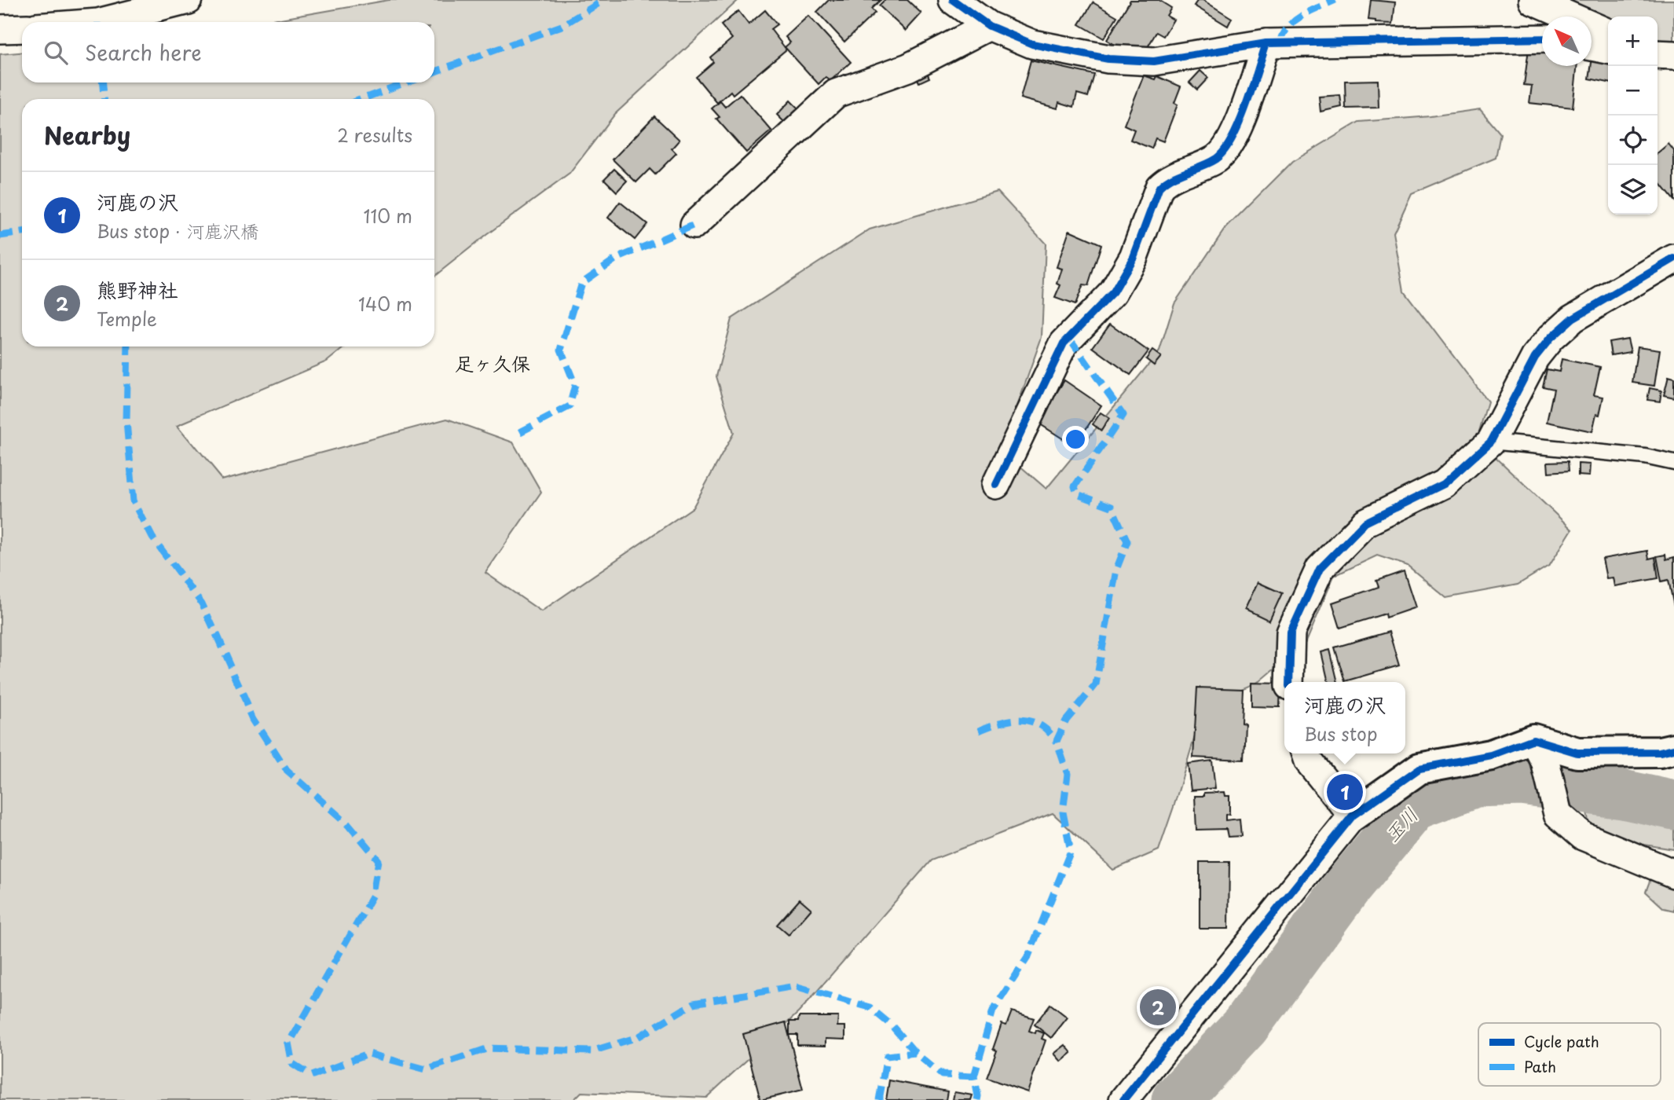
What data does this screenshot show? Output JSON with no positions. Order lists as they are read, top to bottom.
{
  "districts": ["足ヶ久保"],
  "water": ["玉川"],
  "legend": ["Cycle path", "Path"],
  "north": "top left",
  "page": {
    "map_buttons": ["+", "−"],
    "search": "Search here",
    "heading": ["Nearby", "2 results"],
    "list": [
      {
        "mark": "1",
        "name": "河鹿の沢",
        "note": "Bus stop · 河鹿沢橋",
        "value": "110 m"
      },
      {
        "mark": "2",
        "name": "熊野神社",
        "note": "Temple",
        "value": "140 m"
      }
    ],
    "popup": ["河鹿の沢", "Bus stop"],
    "pins": ["1", "2"]
  }
}
